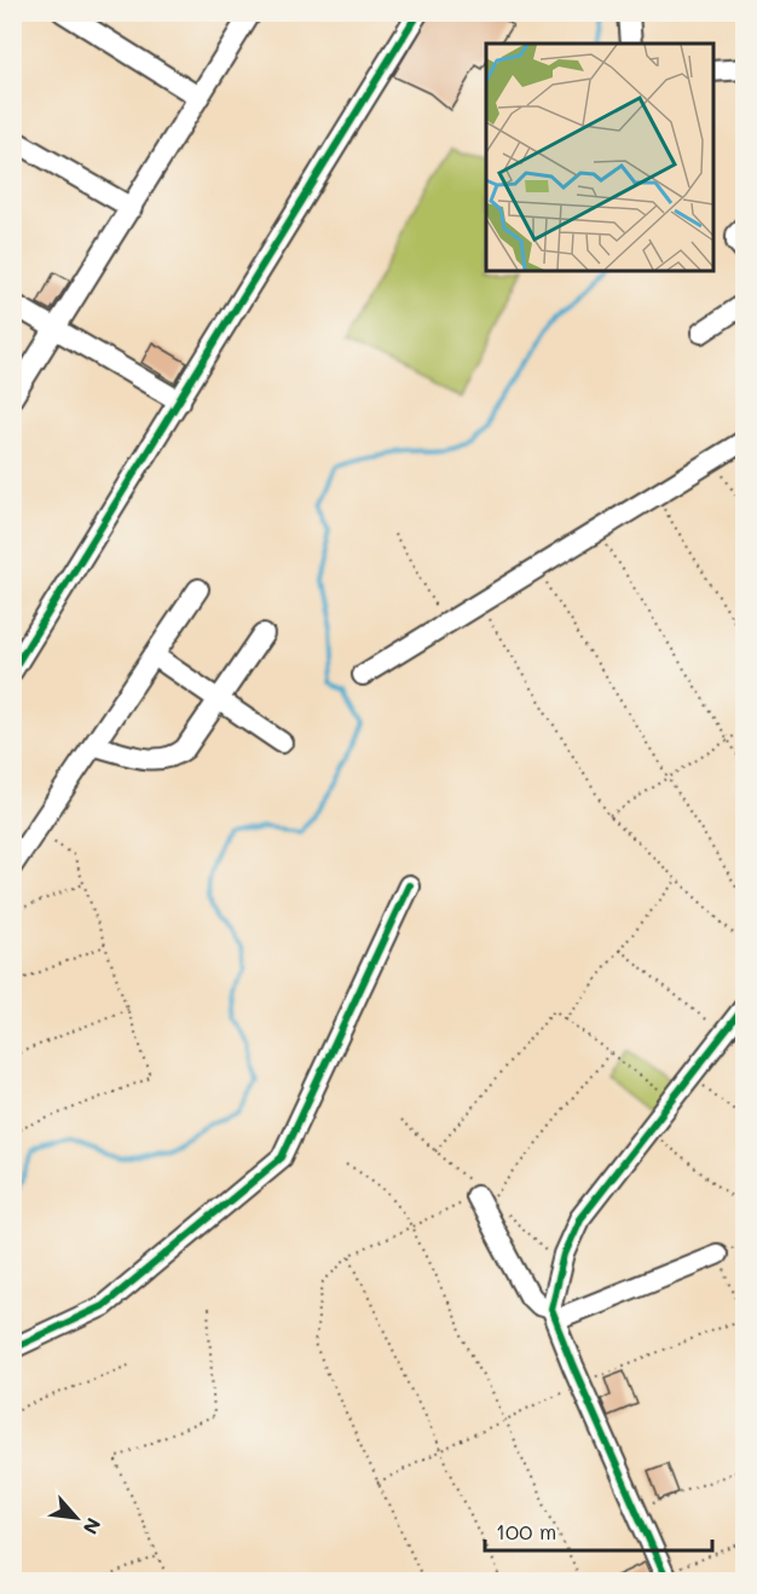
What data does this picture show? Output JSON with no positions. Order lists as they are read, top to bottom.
{
  "scale_bar": "100 m",
  "north": "bottom right"
}
